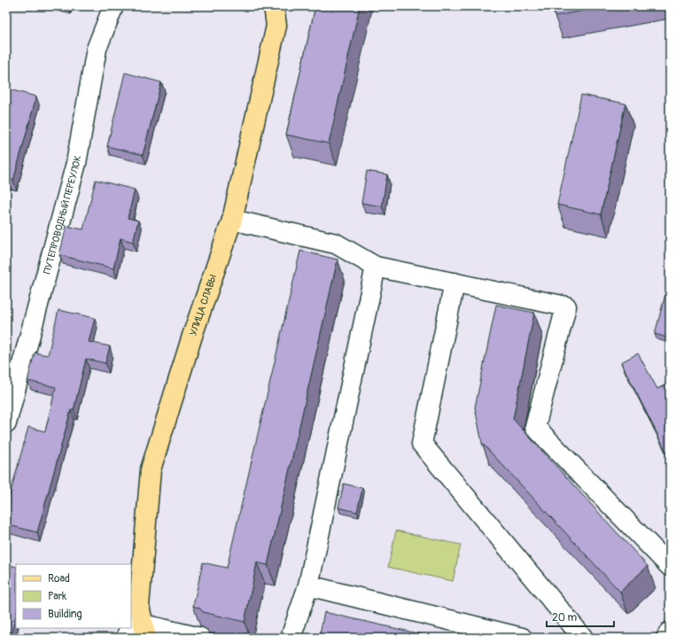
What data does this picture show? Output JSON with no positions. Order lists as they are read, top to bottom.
{
  "streets": {
    "main road": ["УЛИЦА СЛАВЫ"],
    "street": ["ПУТЕПРОВОДНЫЙ ПЕРЕУЛОК"]
  },
  "legend": ["Road", "Park", "Building"],
  "scale_bar": "20 m"
}
